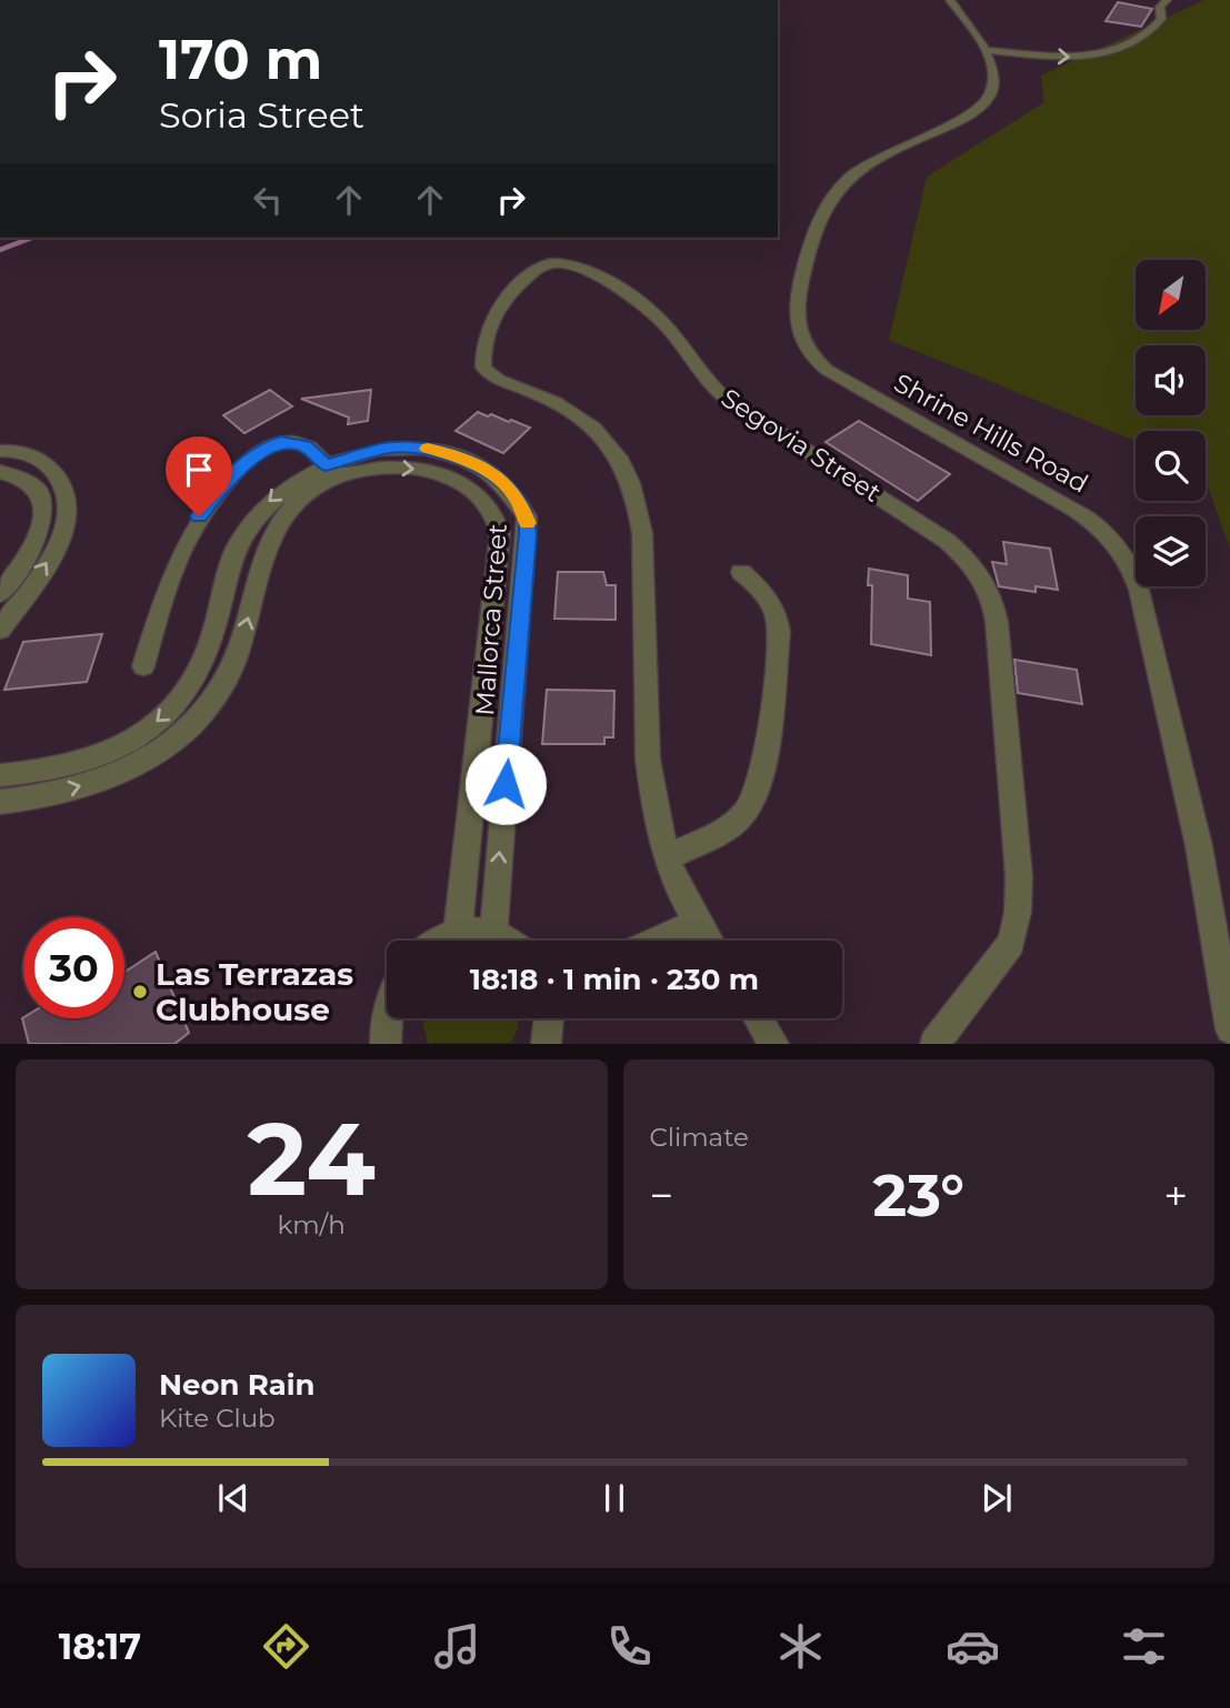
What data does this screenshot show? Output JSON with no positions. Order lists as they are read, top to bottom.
{
  "streets": {
    "street": ["Shrine Hills Road", "Segovia Street", "Mallorca Street"]
  },
  "places": ["Las Terrazas Clubhouse"],
  "north": "bottom left",
  "page": {
    "turn": ["170 m", "Soria Street"],
    "limit": "30",
    "trip": "18:18 · 1 min · 230 m",
    "tile": [
      ["24", "km/h"],
      "Climate"
    ],
    "heat": ["−", "23°", "+"],
    "song": ["Neon Rain", "Kite Club"],
    "tabs": "18:17"
  }
}
